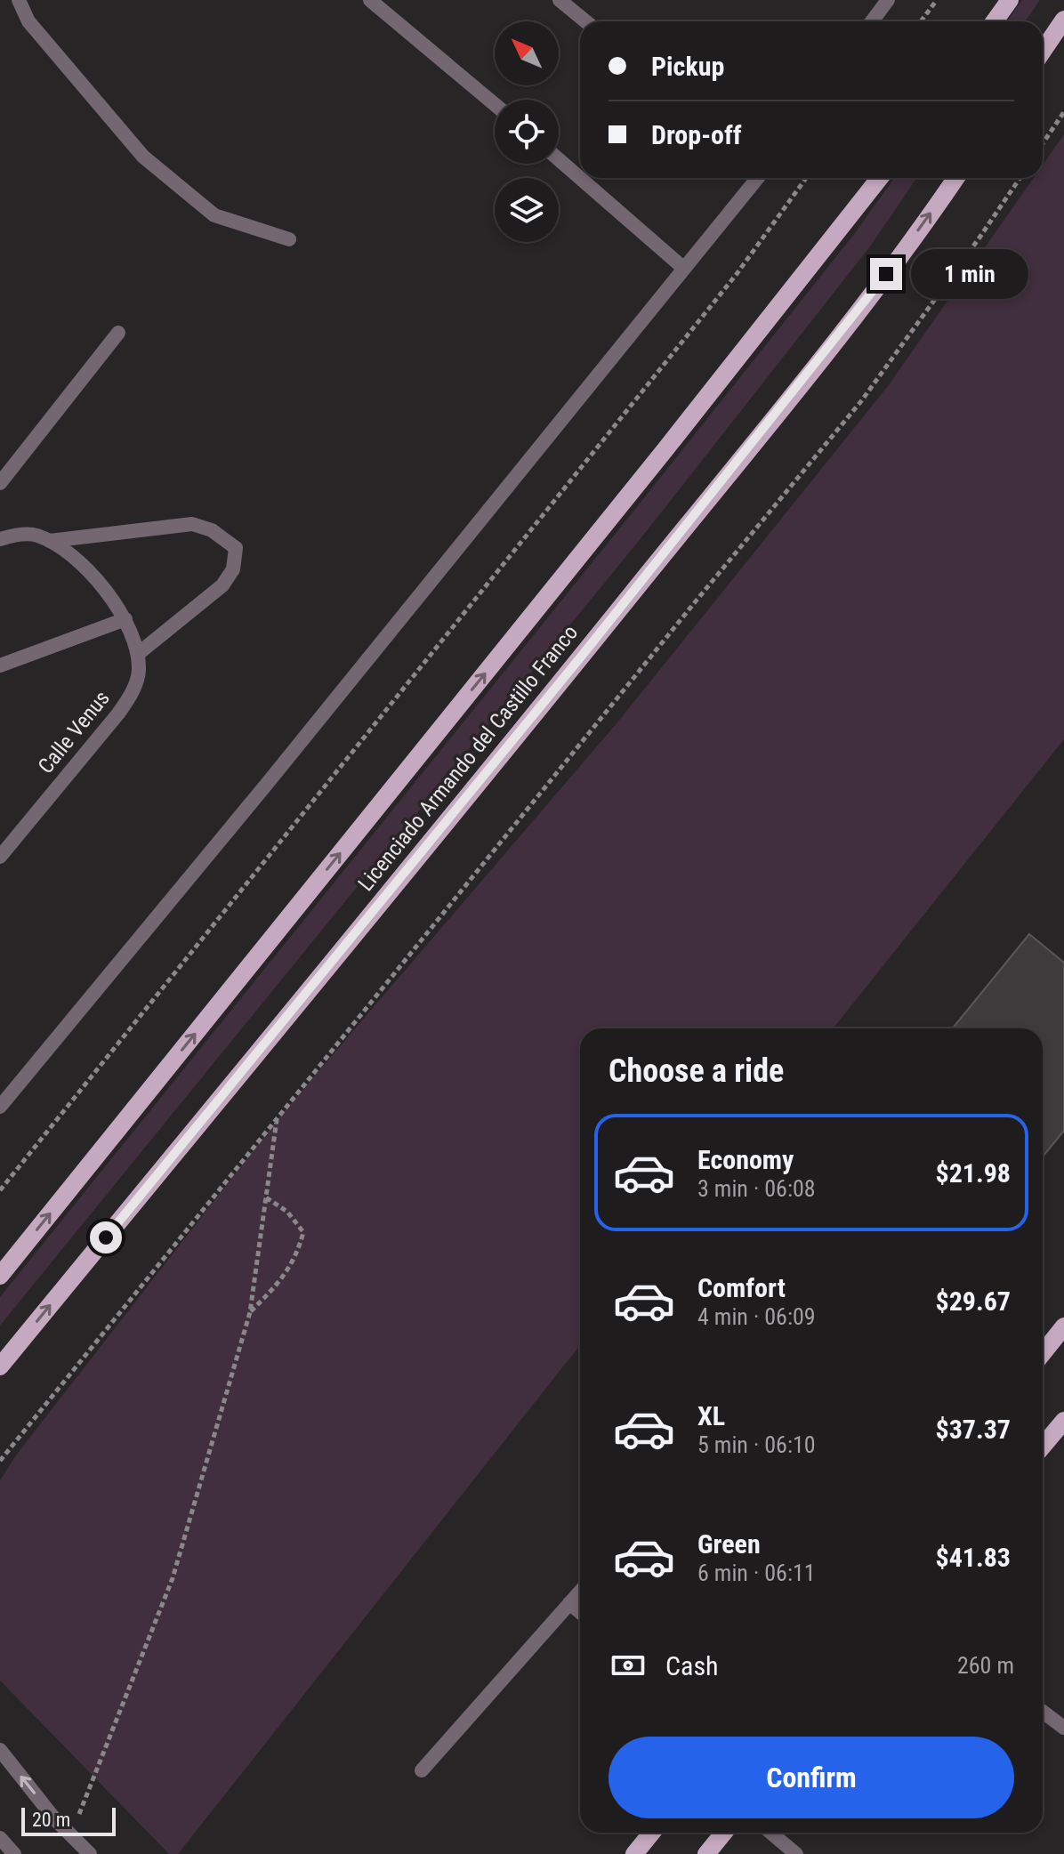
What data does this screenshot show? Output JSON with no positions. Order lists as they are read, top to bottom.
{
  "streets": {
    "main road": ["Licenciado Armando del Castillo Franco"],
    "street": ["Calle Venus"]
  },
  "one_way": ["Licenciado Armando del Castillo Franco"],
  "scale_bar": "20 m",
  "north": "top left",
  "page": {
    "banner": ["Pickup", "Drop-off"],
    "bubble": "1 min",
    "heading": "Choose a ride",
    "list": [
      {
        "name": "Economy",
        "note": "3 min · 06:08",
        "value": "$21.98"
      },
      {
        "name": "Comfort",
        "note": "4 min · 06:09",
        "value": "$29.67"
      },
      {
        "name": "XL",
        "note": "5 min · 06:10",
        "value": "$37.37"
      },
      {
        "name": "Green",
        "note": "6 min · 06:11",
        "value": "$41.83"
      }
    ],
    "pay": ["Cash", "260 m"],
    "buttons": "Confirm",
    "scale": "20 m"
  }
}
